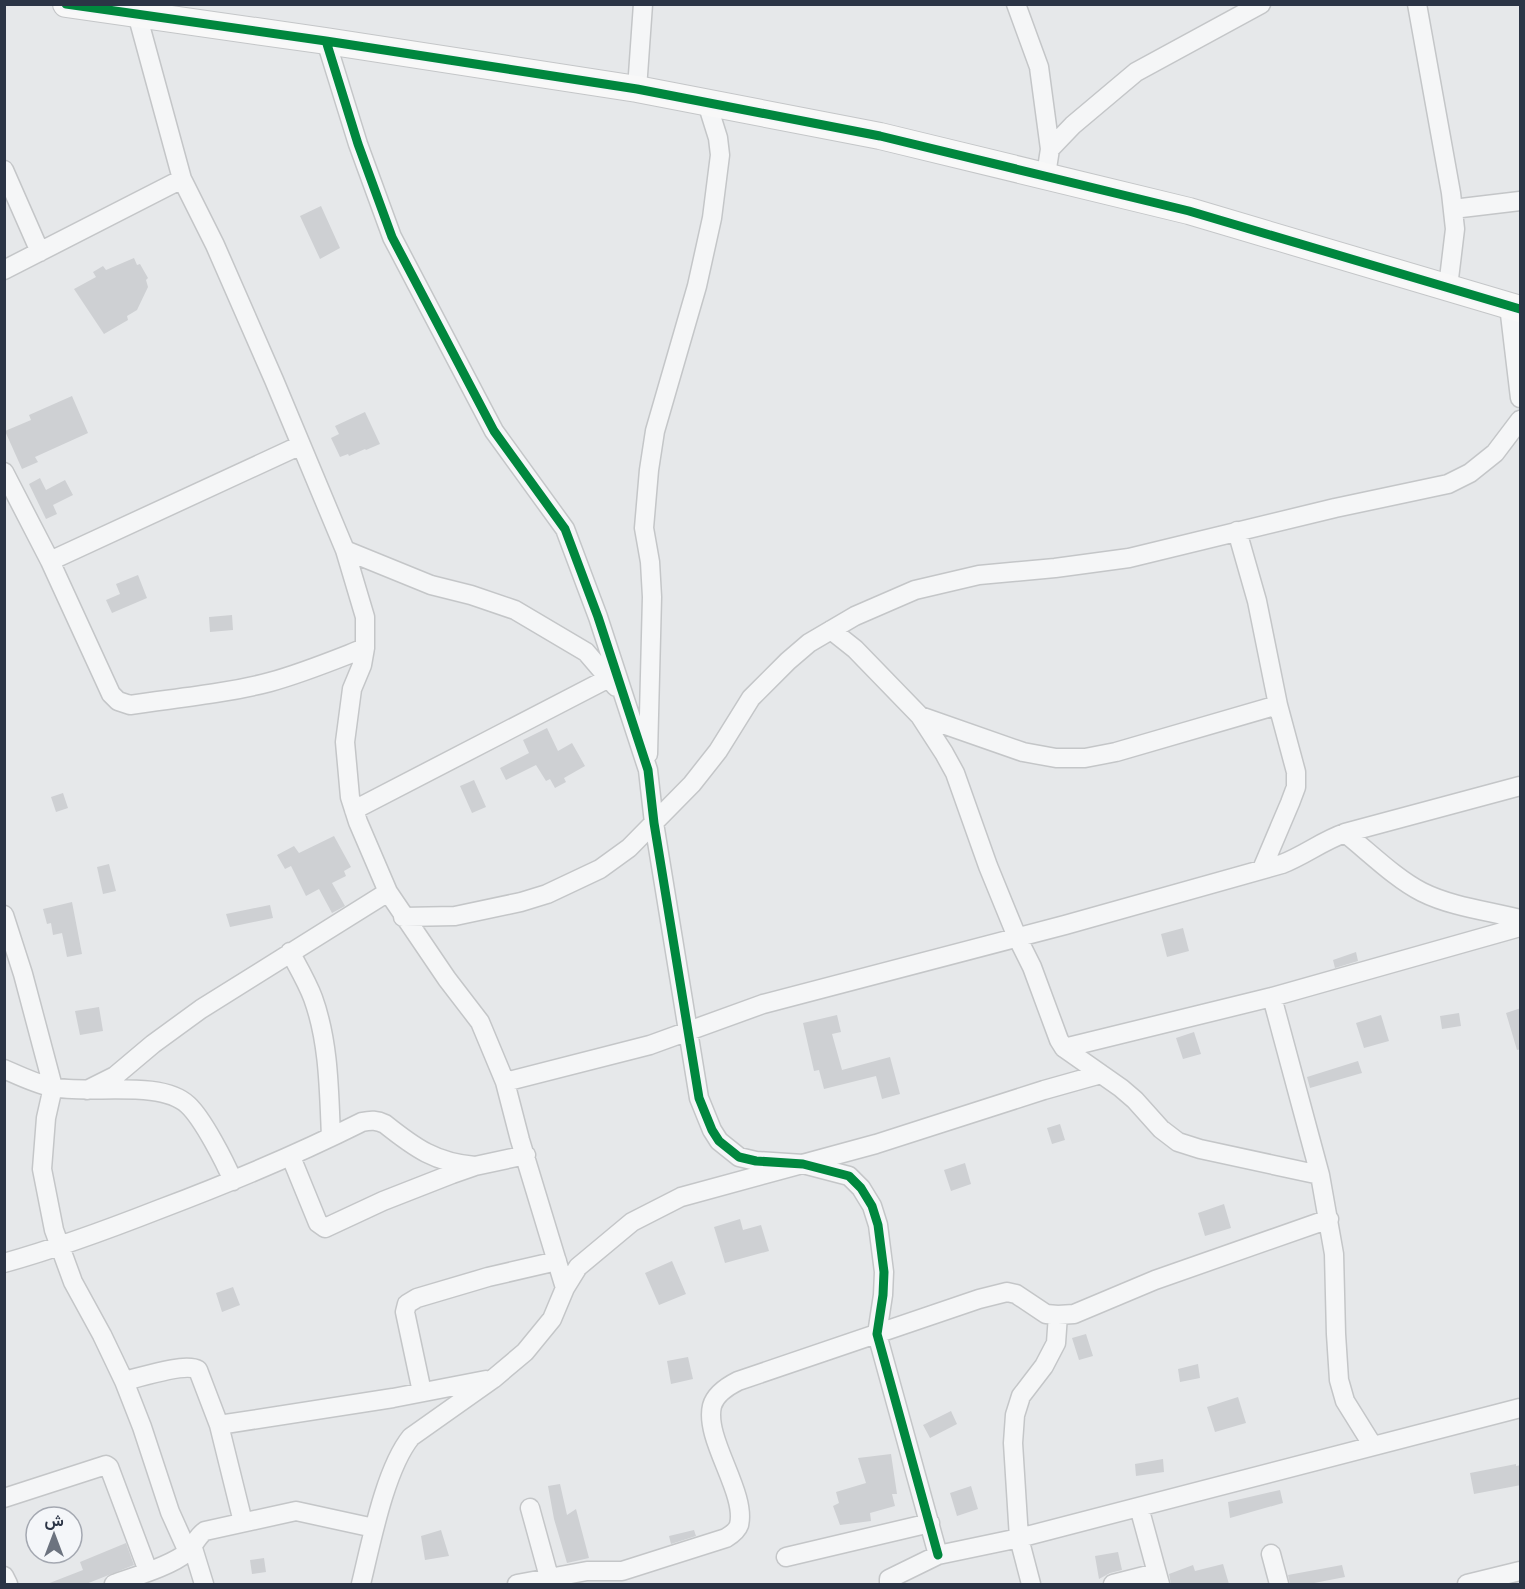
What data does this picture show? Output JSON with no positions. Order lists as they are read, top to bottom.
{
  "north": "top"
}
